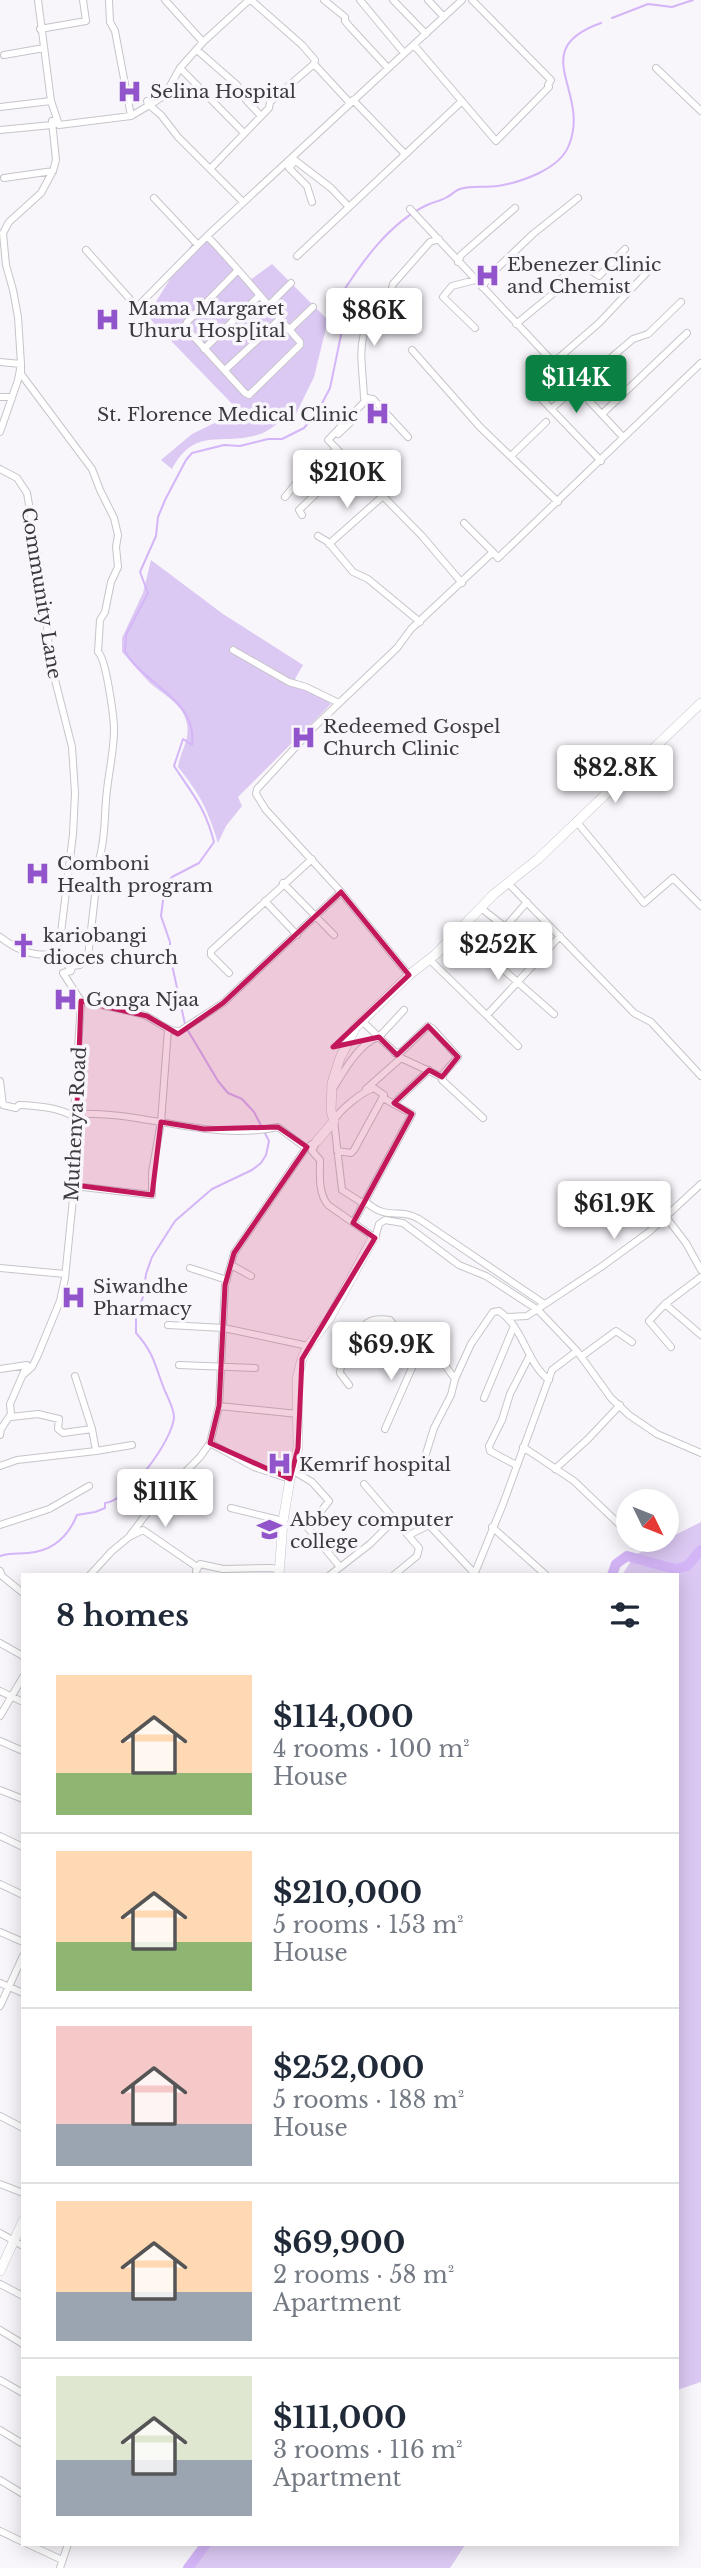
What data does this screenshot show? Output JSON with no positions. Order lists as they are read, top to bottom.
{
  "streets": {
    "street": ["Community Lane", "Muthenya Road"]
  },
  "places": {
    "hospital": [
      "Selina Hospital",
      "Ebenezer Clinic and Chemist",
      "Mama Margaret Uhuru Hosp[ital",
      "St. Florence Medical Clinic",
      "Redeemed Gospel Church Clinic",
      "Comboni Health program",
      "Gonga Njaa",
      "Siwandhe Pharmacy",
      "Kemrif hospital"
    ],
    "church": ["kariobangi dioces church"],
    "school or university": ["Abbey computer college"]
  },
  "north": "bottom right",
  "page": {
    "price": [
      "$86K",
      "$114K",
      "$210K",
      "$82.8K",
      "$252K",
      "$61.9K",
      "$69.9K",
      "$111K"
    ],
    "heading": "8 homes",
    "list": [
      {
        "name": "$114,000",
        "note": "4 rooms · 100 m² · House"
      },
      {
        "name": "$210,000",
        "note": "5 rooms · 153 m² · House"
      },
      {
        "name": "$252,000",
        "note": "5 rooms · 188 m² · House"
      },
      {
        "name": "$69,900",
        "note": "2 rooms · 58 m² · Apartment"
      },
      {
        "name": "$111,000",
        "note": "3 rooms · 116 m² · Apartment"
      }
    ]
  }
}
